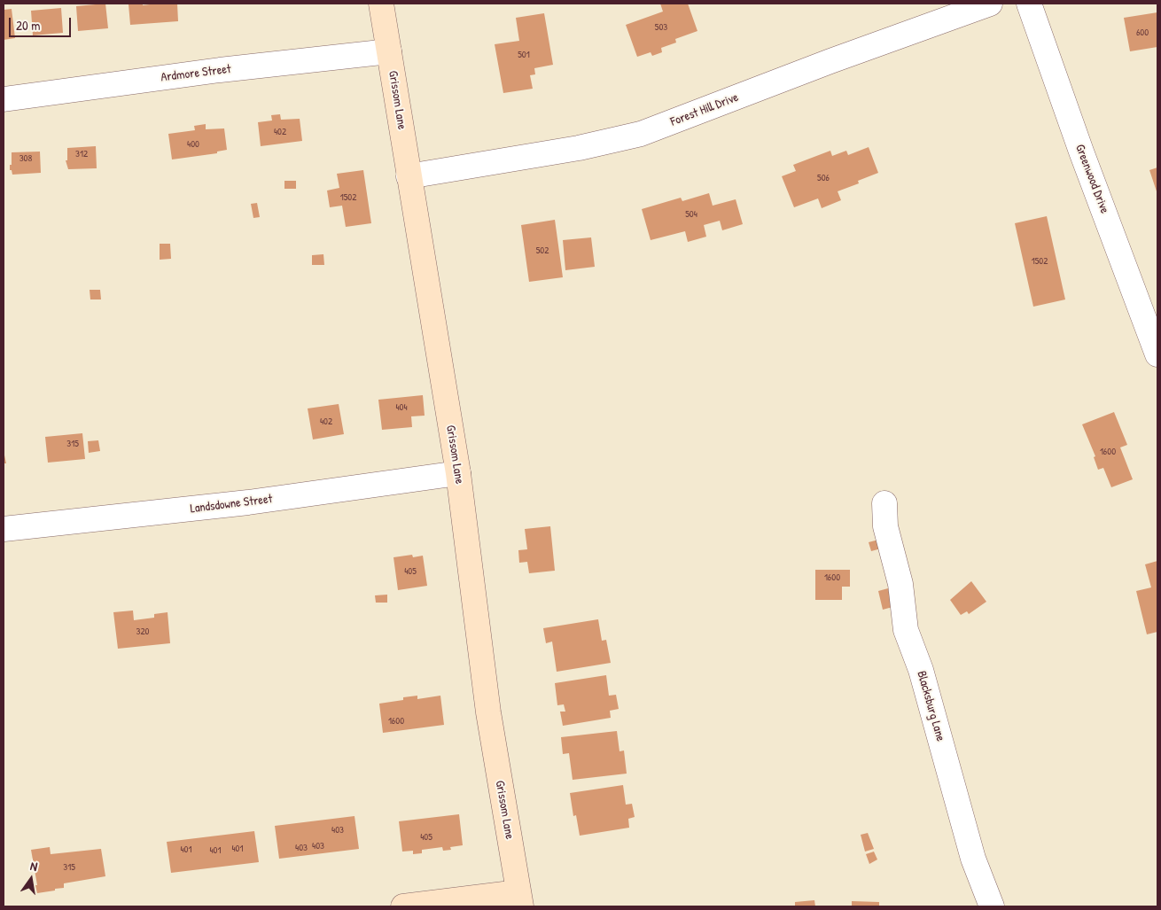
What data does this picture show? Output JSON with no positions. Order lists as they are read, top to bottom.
{
  "streets": {
    "street": [
      "Ardmore Street",
      "Grissom Lane",
      "Forest Hill Drive",
      "Greenwood Drive",
      "Landsdowne Street",
      "Blacksburg Lane"
    ]
  },
  "crossings": [
    ["Ardmore Street", "Grissom Lane"],
    ["Grissom Lane", "Forest Hill Drive"],
    ["Grissom Lane", "Landsdowne Street"]
  ],
  "house_numbers": [
    "503",
    "600",
    "501",
    "402",
    "400",
    "312",
    "308",
    "506",
    "1502",
    "504",
    "502",
    "1502",
    "404",
    "402",
    "315",
    "1600",
    "405",
    "1600",
    "320",
    "1600",
    "403",
    "405",
    "403",
    "403",
    "401",
    "401",
    "401",
    "315"
  ],
  "scale_bar": "20 m",
  "north": "top"
}
